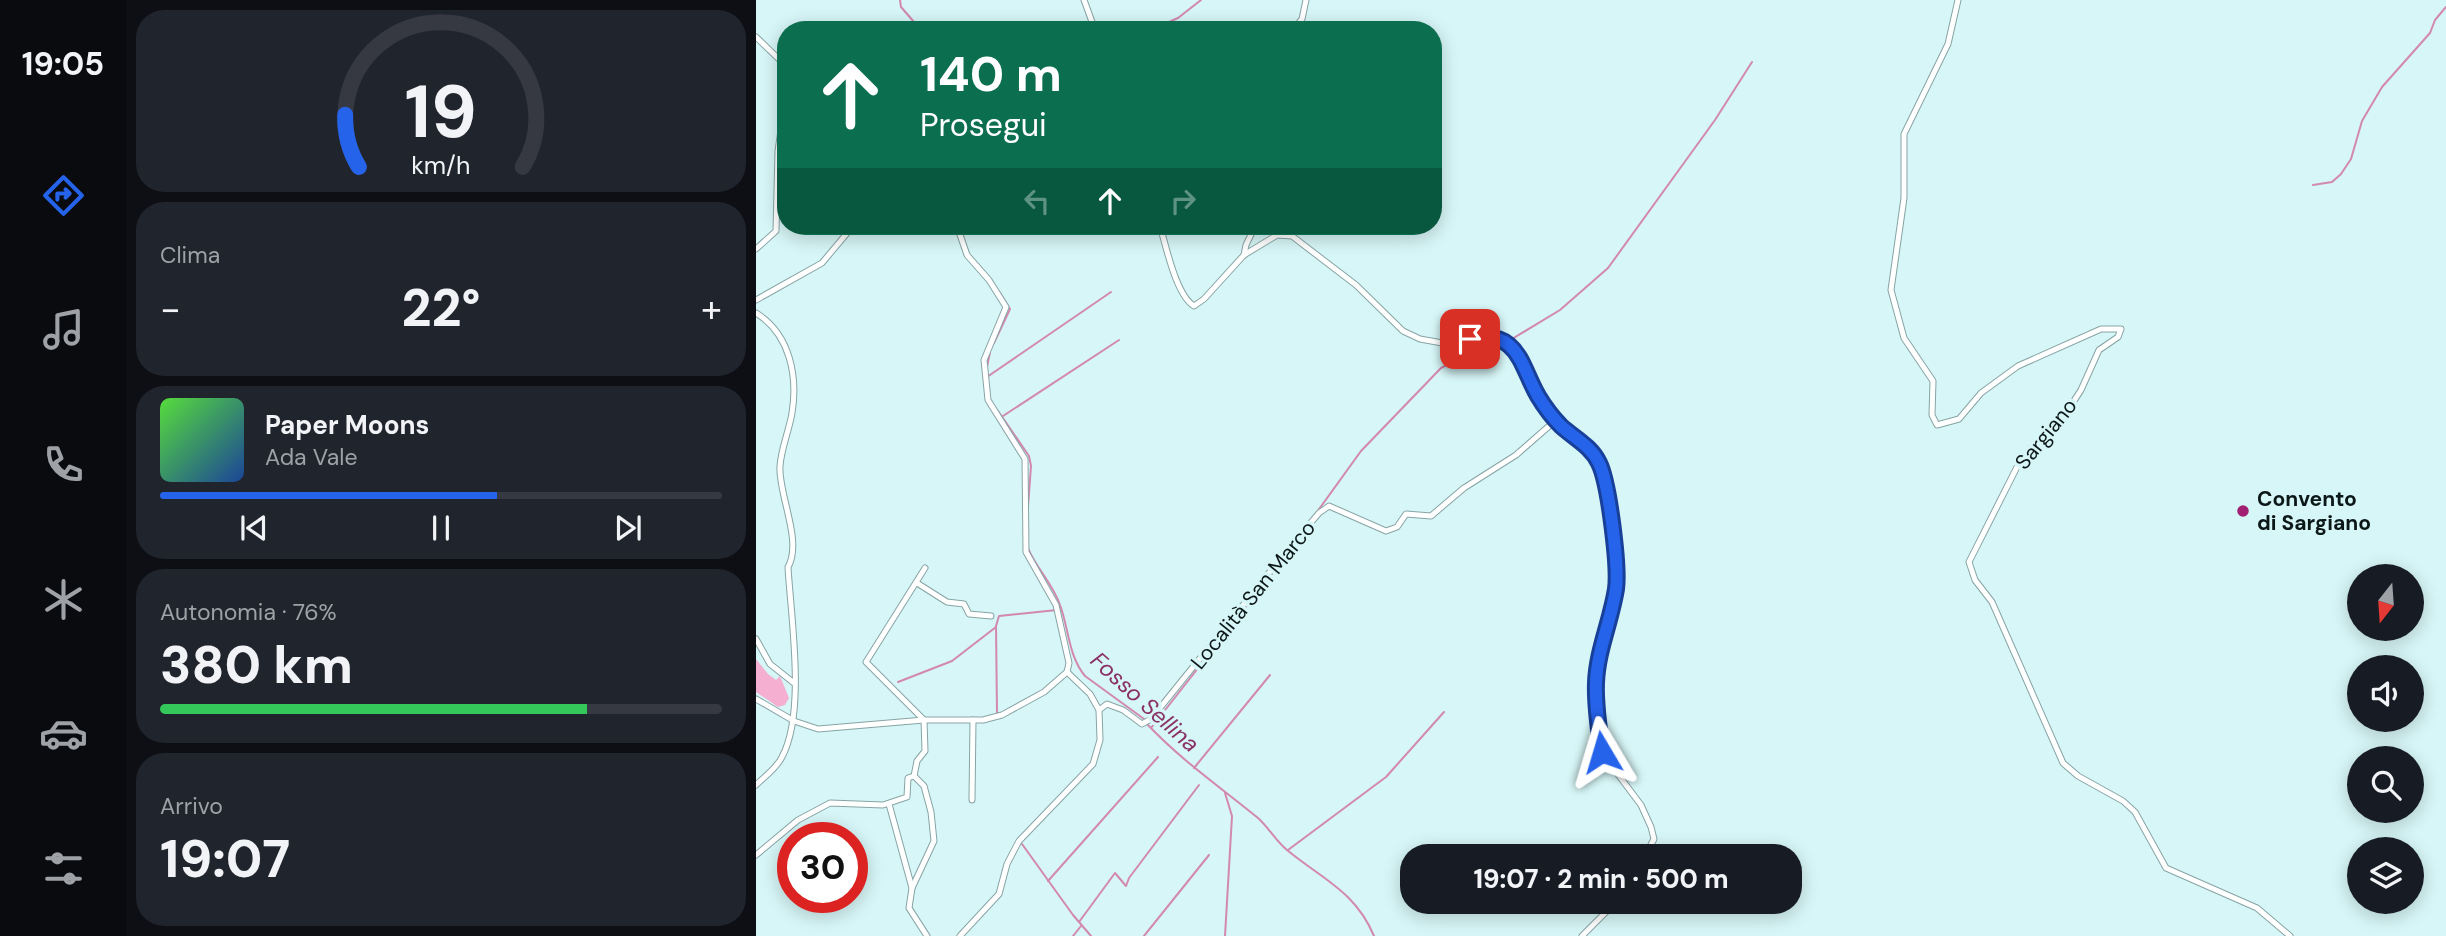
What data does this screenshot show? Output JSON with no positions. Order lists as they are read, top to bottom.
{
  "streets": {
    "street": ["Sargiano", "Località San Marco"]
  },
  "water": ["Fosso Sellina"],
  "places": ["Convento di Sargiano"],
  "north": "bottom",
  "page": {
    "tabs": "19:05",
    "turn": ["140 m", "Prosegui"],
    "tile": [
      "Clima",
      ["Autonomia · 76%", "380 km"],
      ["Arrivo", "19:07"]
    ],
    "heat": ["−", "22°", "+"],
    "song": ["Paper Moons", "Ada Vale"],
    "limit": "30",
    "trip": "19:07 · 2 min · 500 m",
    "gauge": ["19", "km/h"]
  }
}
